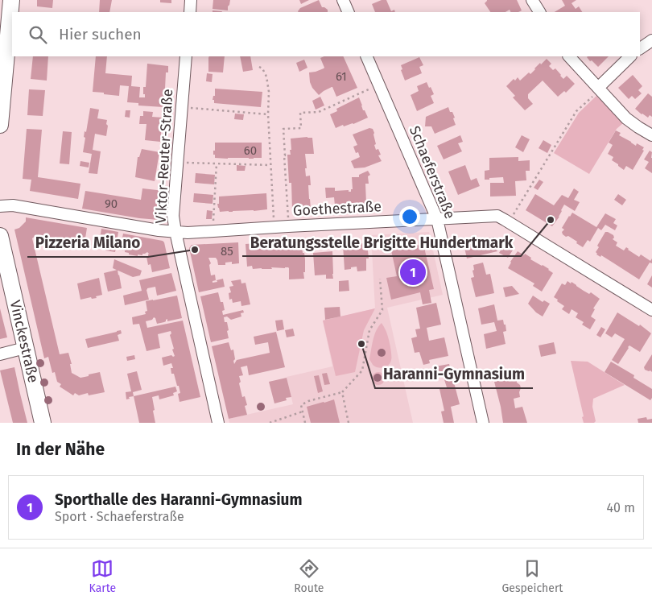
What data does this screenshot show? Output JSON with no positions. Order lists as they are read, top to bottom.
{
  "streets": {
    "street": [
      "Viktor-Reuter-Straße",
      "Schaeferstraße",
      "Goethestraße",
      "Vinckestraße"
    ]
  },
  "crossings": [
    ["Viktor-Reuter-Straße", "Goethestraße"],
    ["Schaeferstraße", "Goethestraße"]
  ],
  "places": ["Beratungsstelle Brigitte Hundertmark", "Pizzeria Milano", "Haranni-Gymnasium"],
  "house_numbers": [
    "61",
    "60",
    "90",
    "85"
  ],
  "page": {
    "search": "Hier suchen",
    "pins": "1",
    "heading": "In der Nähe",
    "list": [
      {
        "mark": "1",
        "name": "Sporthalle des Haranni-Gymnasium",
        "note": "Sport · Schaeferstraße",
        "value": "40 m"
      }
    ],
    "nav": ["Karte", "Route", "Gespeichert"]
  }
}
